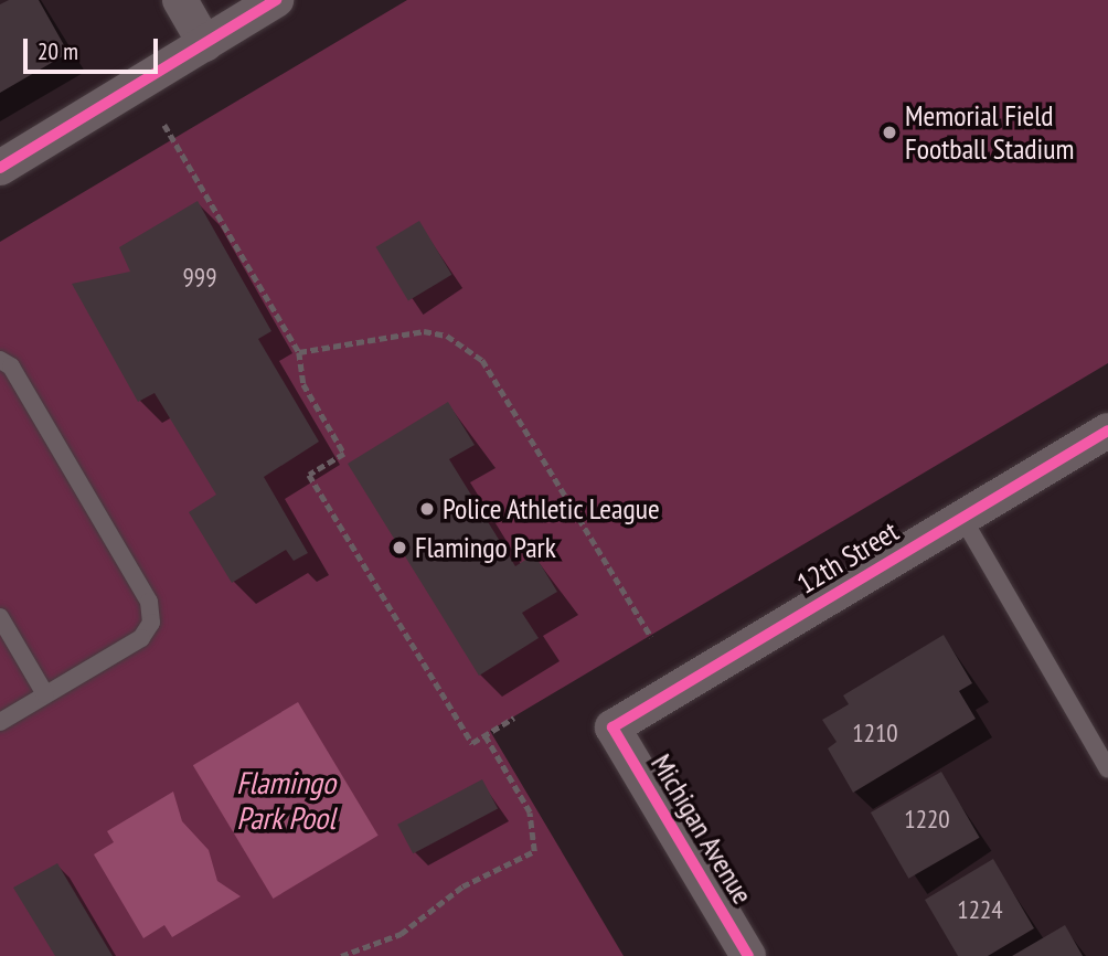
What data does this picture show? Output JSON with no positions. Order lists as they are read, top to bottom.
{
  "streets": {
    "street": ["12th Street", "Michigan Avenue"]
  },
  "crossings": [
    ["12th Street", "Michigan Avenue"]
  ],
  "water": ["Flamingo Park Pool"],
  "places": ["Memorial Field Football Stadium", "Police Athletic League", "Flamingo Park"],
  "house_numbers": [
    "999",
    "1210",
    "1220",
    "1224"
  ],
  "scale_bar": "20 m"
}
